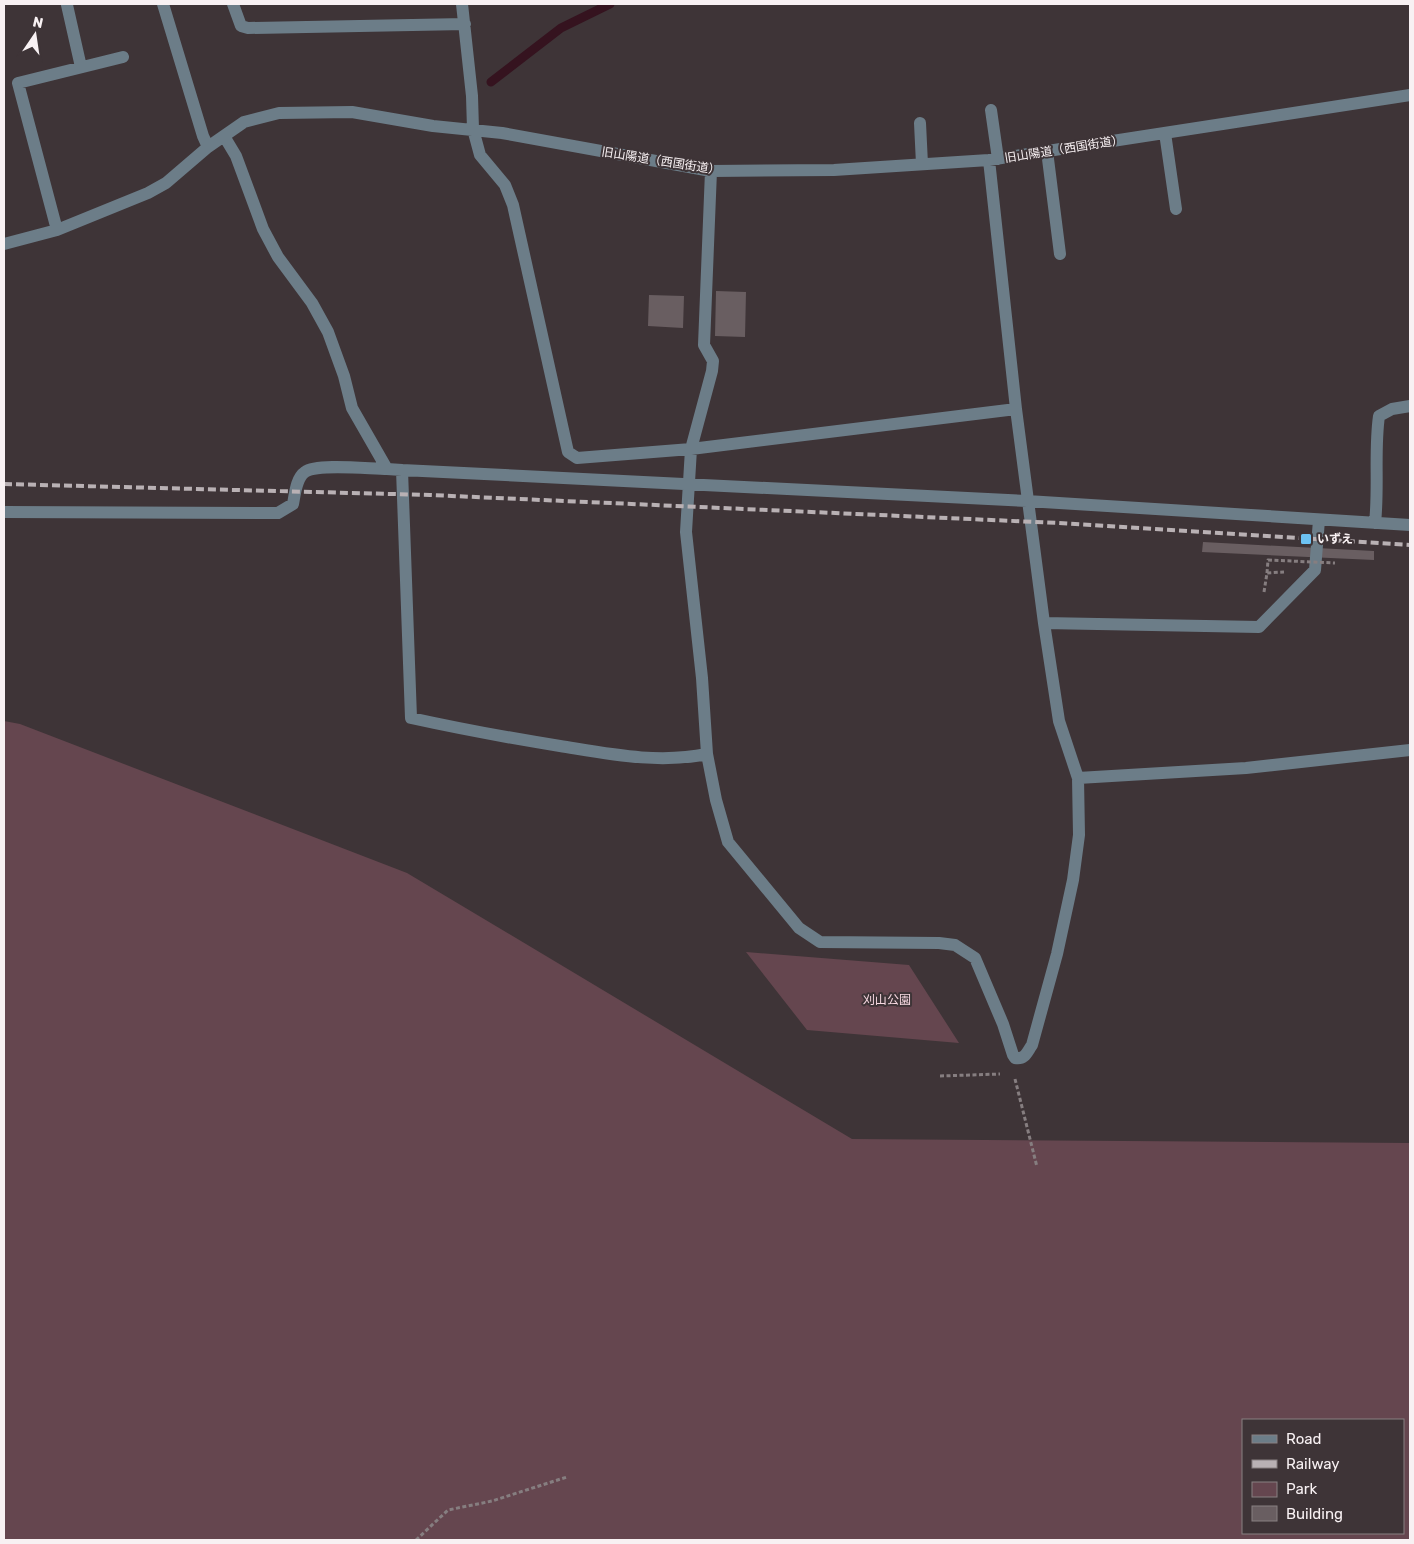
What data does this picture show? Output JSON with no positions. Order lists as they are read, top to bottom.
{
  "streets": {
    "street": ["旧山陽道（西国街道）"]
  },
  "parks": ["刈山公園"],
  "places": {
    "transit": ["いずえ"]
  },
  "legend": [
    "Road",
    "Railway",
    "Park",
    "Building"
  ],
  "north": "top"
}
